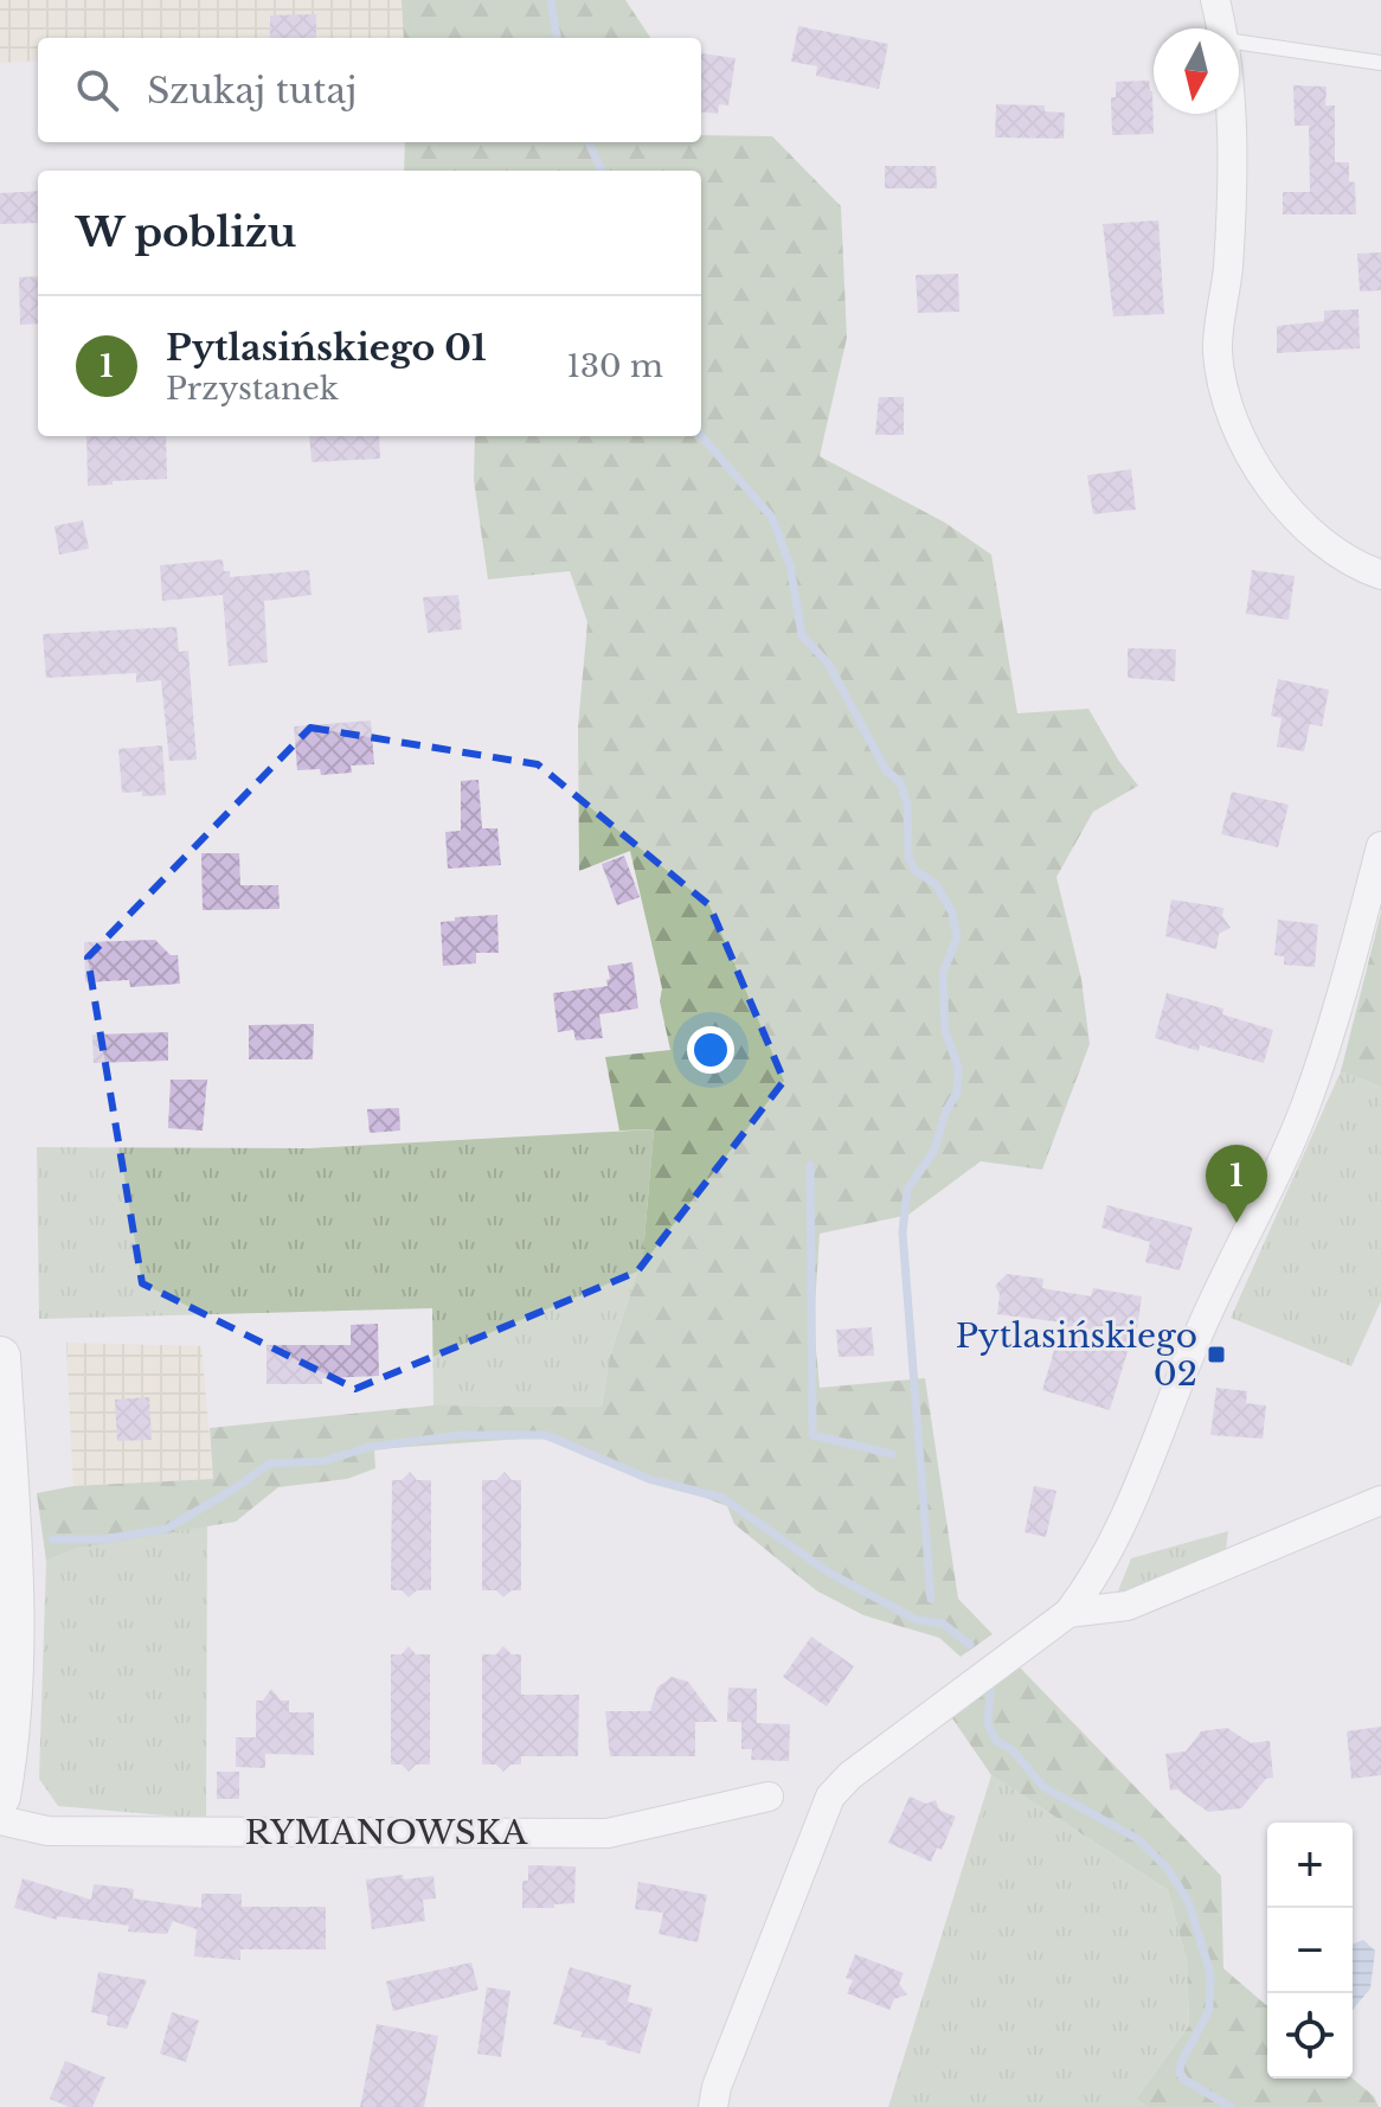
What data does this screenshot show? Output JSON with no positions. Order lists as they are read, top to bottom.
{
  "streets": {
    "street": ["RYMANOWSKA"]
  },
  "places": {
    "transit": ["Pytlasińskiego 02"]
  },
  "north": "bottom",
  "page": {
    "search": "Szukaj tutaj",
    "heading": "W pobliżu",
    "list": [
      {
        "mark": "1",
        "name": "Pytlasińskiego 01",
        "note": "Przystanek",
        "value": "130 m"
      }
    ],
    "pins": "1",
    "map_buttons": ["+", "−"]
  }
}
